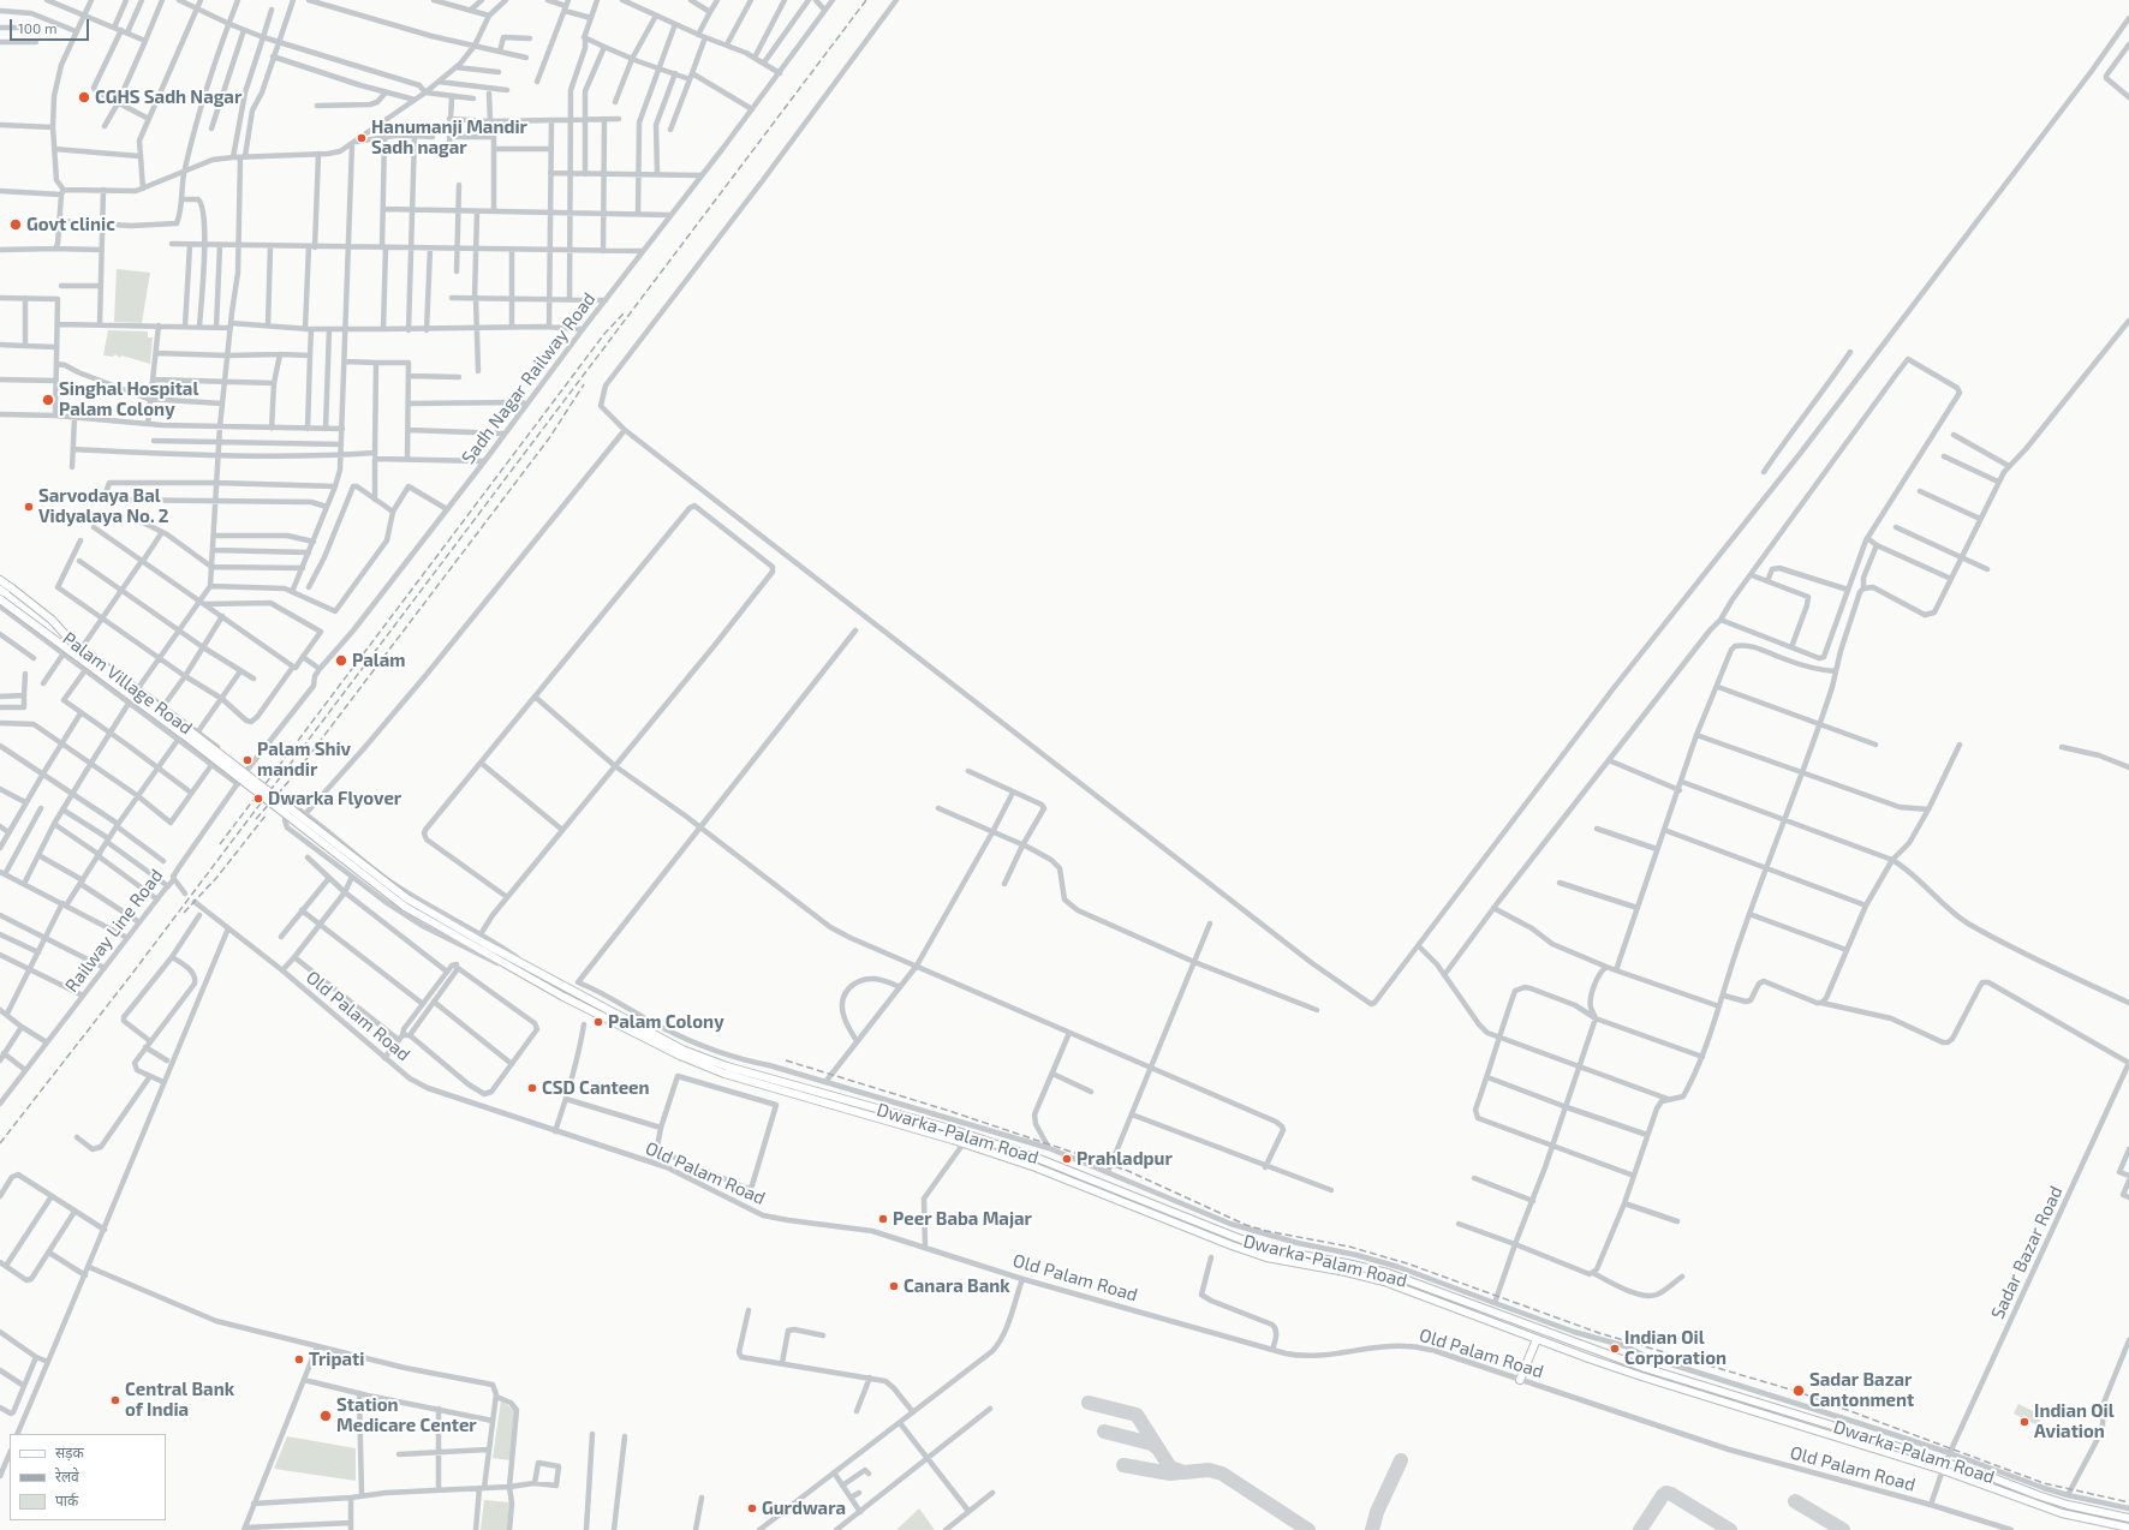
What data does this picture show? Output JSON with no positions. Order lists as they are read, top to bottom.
{
  "streets": {
    "main road": ["Dwarka-Palam Road"],
    "street": [
      "Sadh Nagar Railway Road",
      "Palam Village Road",
      "Railway Line Road",
      "Old Palam Road",
      "Sadar Bazar Road"
    ]
  },
  "crossings": [
    ["Sadh Nagar Railway Road", "Railway Line Road"],
    ["Palam Village Road", "Railway Line Road"],
    ["Old Palam Road", "Sadar Bazar Road"],
    ["Dwarka-Palam Road", "Sadar Bazar Road"]
  ],
  "places": [
    "CGHS Sadh Nagar",
    "Hanumanji Mandir Sadh nagar",
    "Govt clinic",
    "Singhal Hospital Palam Colony",
    "Sarvodaya Bal Vidyalaya No. 2",
    "Palam",
    "Palam Shiv mandir",
    "Dwarka Flyover",
    "Palam Colony",
    "CSD Canteen",
    "Prahladpur",
    "Peer Baba Majar",
    "Canara Bank",
    "Indian Oil Corporation",
    "Tripati",
    "Sadar Bazar Cantonment",
    "Central Bank of India",
    "Station Medicare Center",
    "Indian Oil Aviation",
    "Gurdwara"
  ],
  "legend": ["सड़क", "रेलवे", "पार्क"],
  "scale_bar": "100 m"
}
